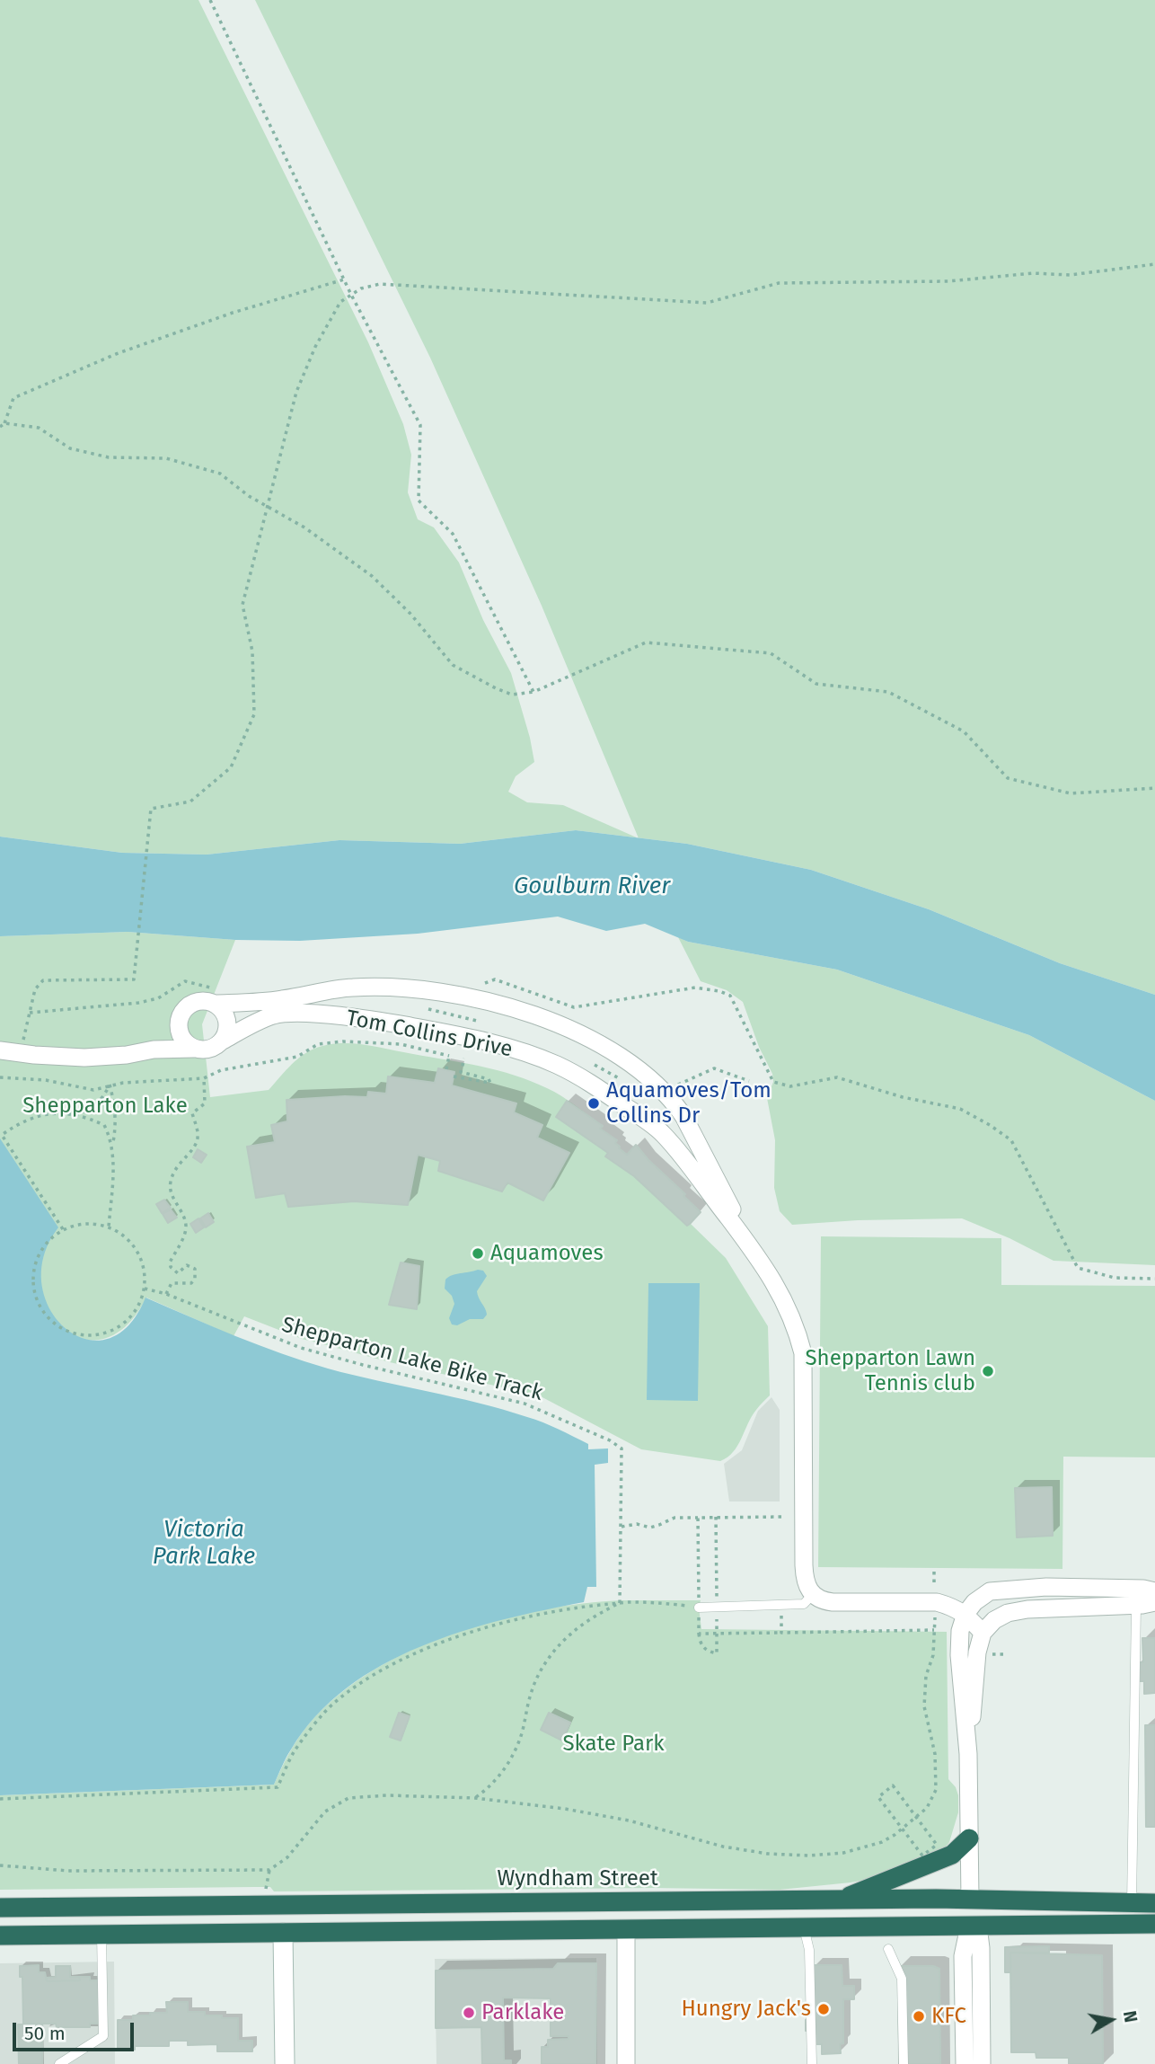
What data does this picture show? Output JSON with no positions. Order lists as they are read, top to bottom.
{
  "streets": {
    "highway": ["Wyndham Street"],
    "street": ["Tom Collins Drive"],
    "path": ["Shepparton Lake Bike Track"]
  },
  "water": ["Goulburn River", "Victoria Park Lake"],
  "parks": ["Shepparton Lake", "Skate Park"],
  "places": [
    "Aquamoves/Tom Collins Dr",
    "Aquamoves",
    "Shepparton Lawn Tennis club",
    "Hungry Jack's",
    "Parklake",
    "KFC"
  ],
  "scale_bar": "50 m",
  "north": "right"
}
